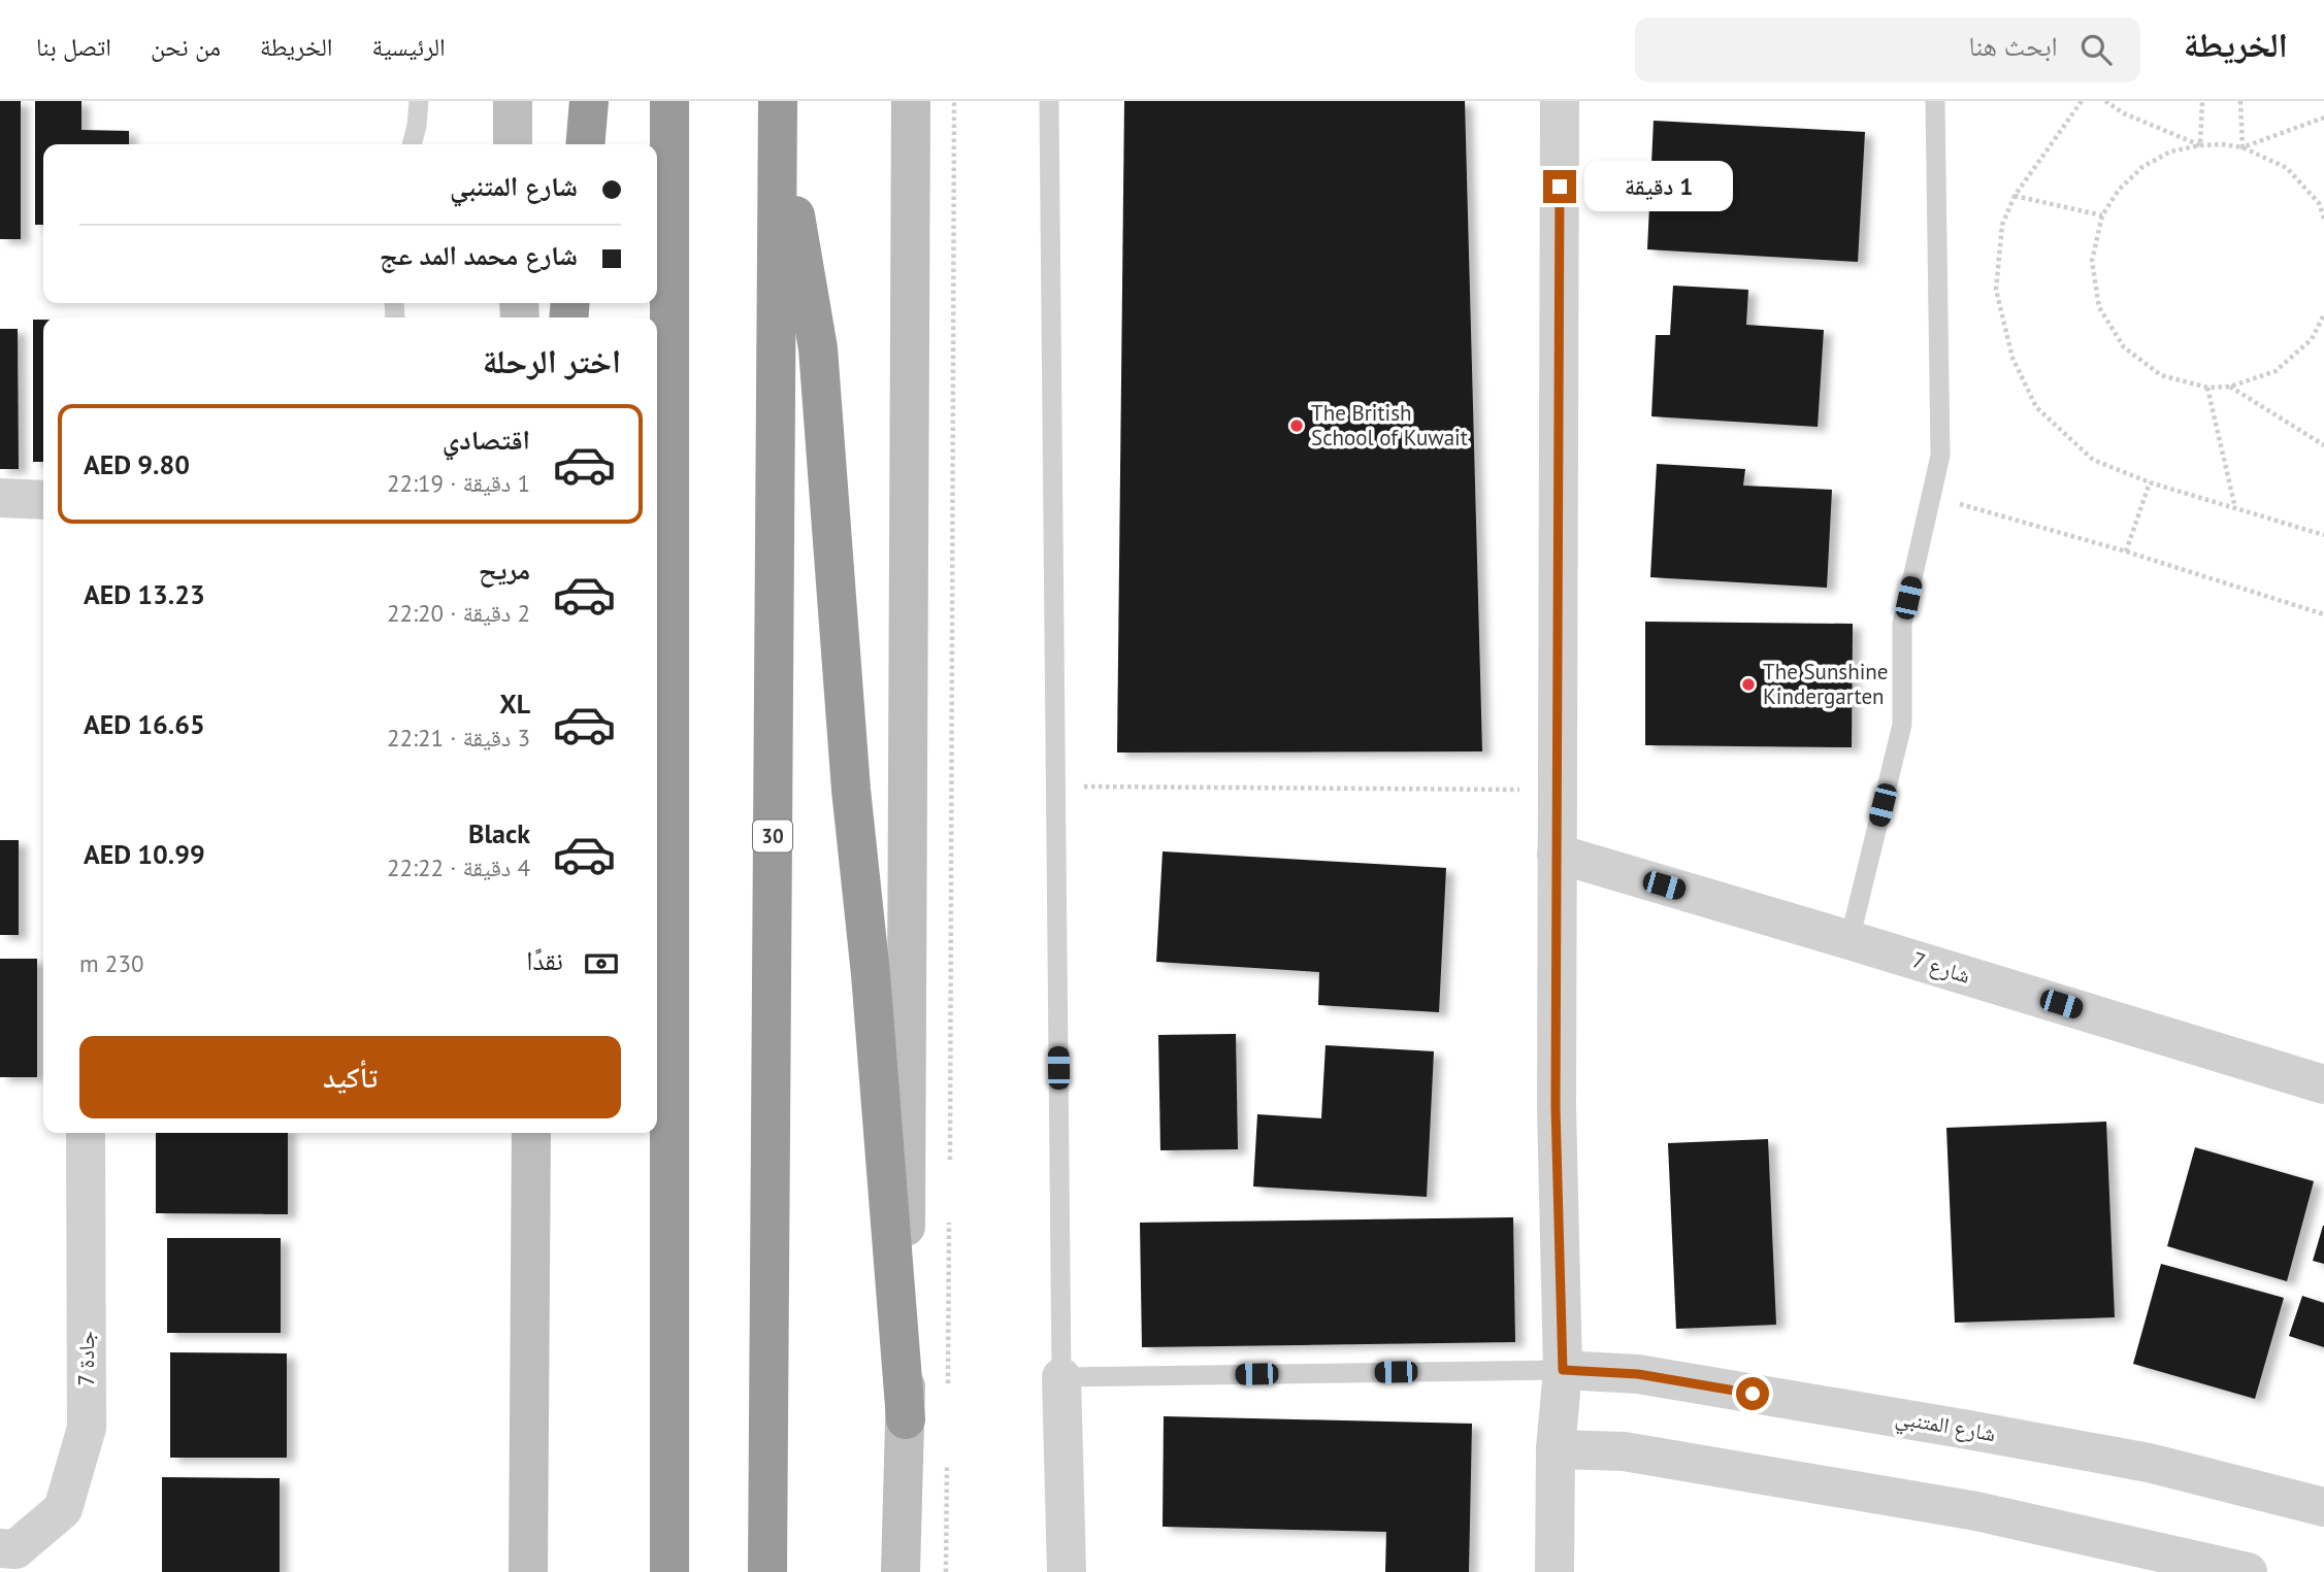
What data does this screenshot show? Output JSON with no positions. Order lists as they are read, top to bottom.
{
  "streets": {
    "highway": ["30"],
    "street": ["شارع 7", "جادة 7", "شارع المتنبي"]
  },
  "places": ["The British School of Kuwait", "The Sunshine Kindergarten"],
  "page": {
    "header": "الخريطة",
    "search": "ابحث هنا",
    "nav": [
      "الرئيسية",
      "الخريطة",
      "من نحن",
      "اتصل بنا"
    ],
    "banner": ["شارع المتنبي", "شارع محمد المد عج"],
    "bubble": "1 دقيقة",
    "heading": "اختر الرحلة",
    "list": [
      {
        "name": "اقتصادي",
        "note": "1 دقيقة · 22:19",
        "value": "AED 9.80"
      },
      {
        "name": "مريح",
        "note": "2 دقيقة · 22:20",
        "value": "AED 13.23"
      },
      {
        "name": "XL",
        "note": "3 دقيقة · 22:21",
        "value": "AED 16.65"
      },
      {
        "name": "Black",
        "note": "4 دقيقة · 22:22",
        "value": "AED 10.99"
      }
    ],
    "pay": ["نقدًا", "230 m"],
    "buttons": "تأكيد"
  }
}
